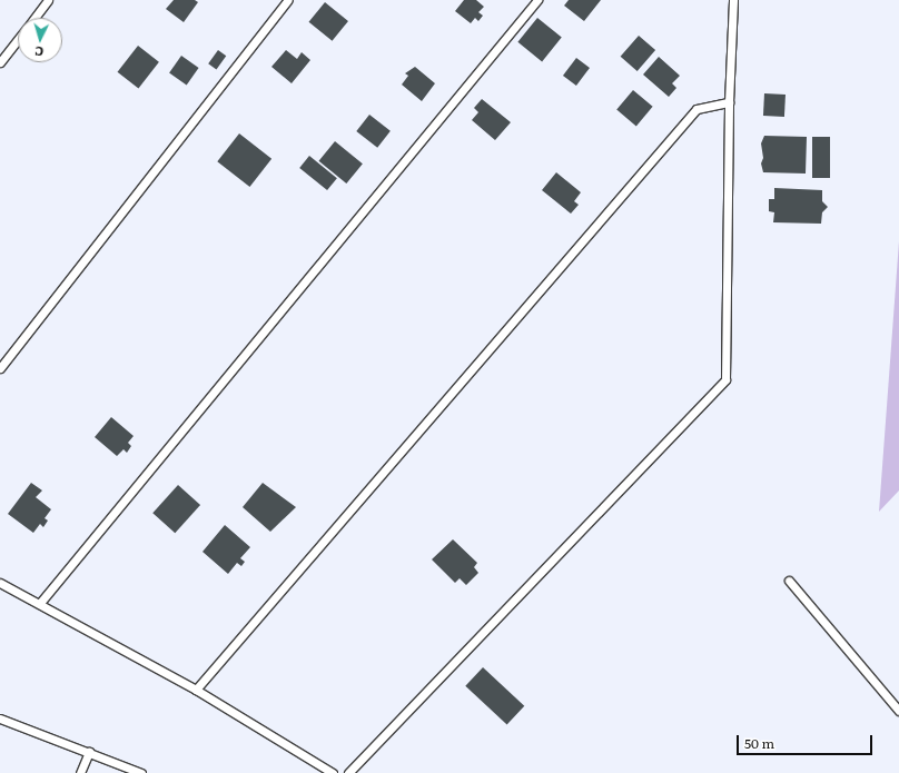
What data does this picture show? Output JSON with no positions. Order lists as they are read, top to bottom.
{
  "scale_bar": "50 m",
  "north": "bottom"
}
